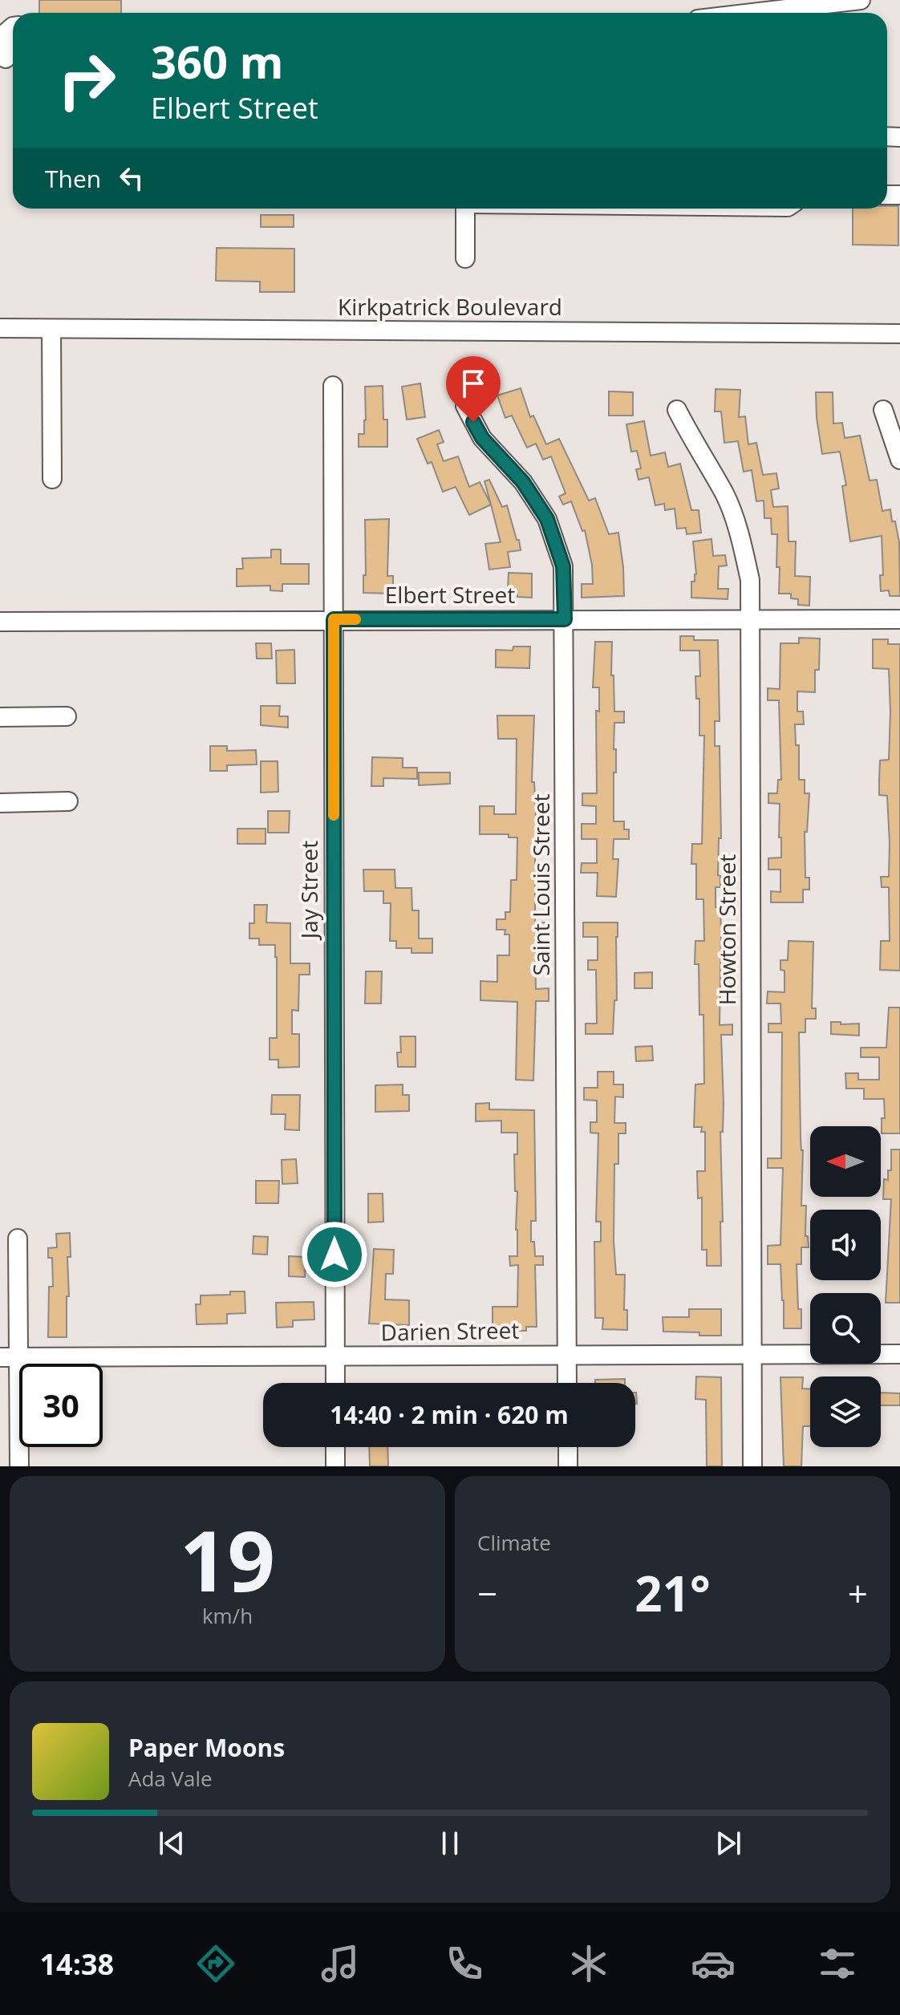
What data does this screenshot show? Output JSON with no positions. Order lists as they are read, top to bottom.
{
  "streets": {
    "street": [
      "Kirkpatrick Boulevard",
      "Elbert Street",
      "Saint Louis Street",
      "Jay Street",
      "Howton Street",
      "Darien Street"
    ]
  },
  "crossings": [
    ["Elbert Street", "Saint Louis Street"],
    ["Elbert Street", "Jay Street"],
    ["Elbert Street", "Howton Street"],
    ["Saint Louis Street", "Darien Street"],
    ["Jay Street", "Darien Street"],
    ["Howton Street", "Darien Street"]
  ],
  "north": "left",
  "page": {
    "turn": ["360 m", "Elbert Street"],
    "then": "Then",
    "limit": "30",
    "trip": "14:40 · 2 min · 620 m",
    "tile": [
      ["19", "km/h"],
      "Climate"
    ],
    "heat": ["−", "21°", "+"],
    "song": ["Paper Moons", "Ada Vale"],
    "tabs": "14:38"
  }
}
